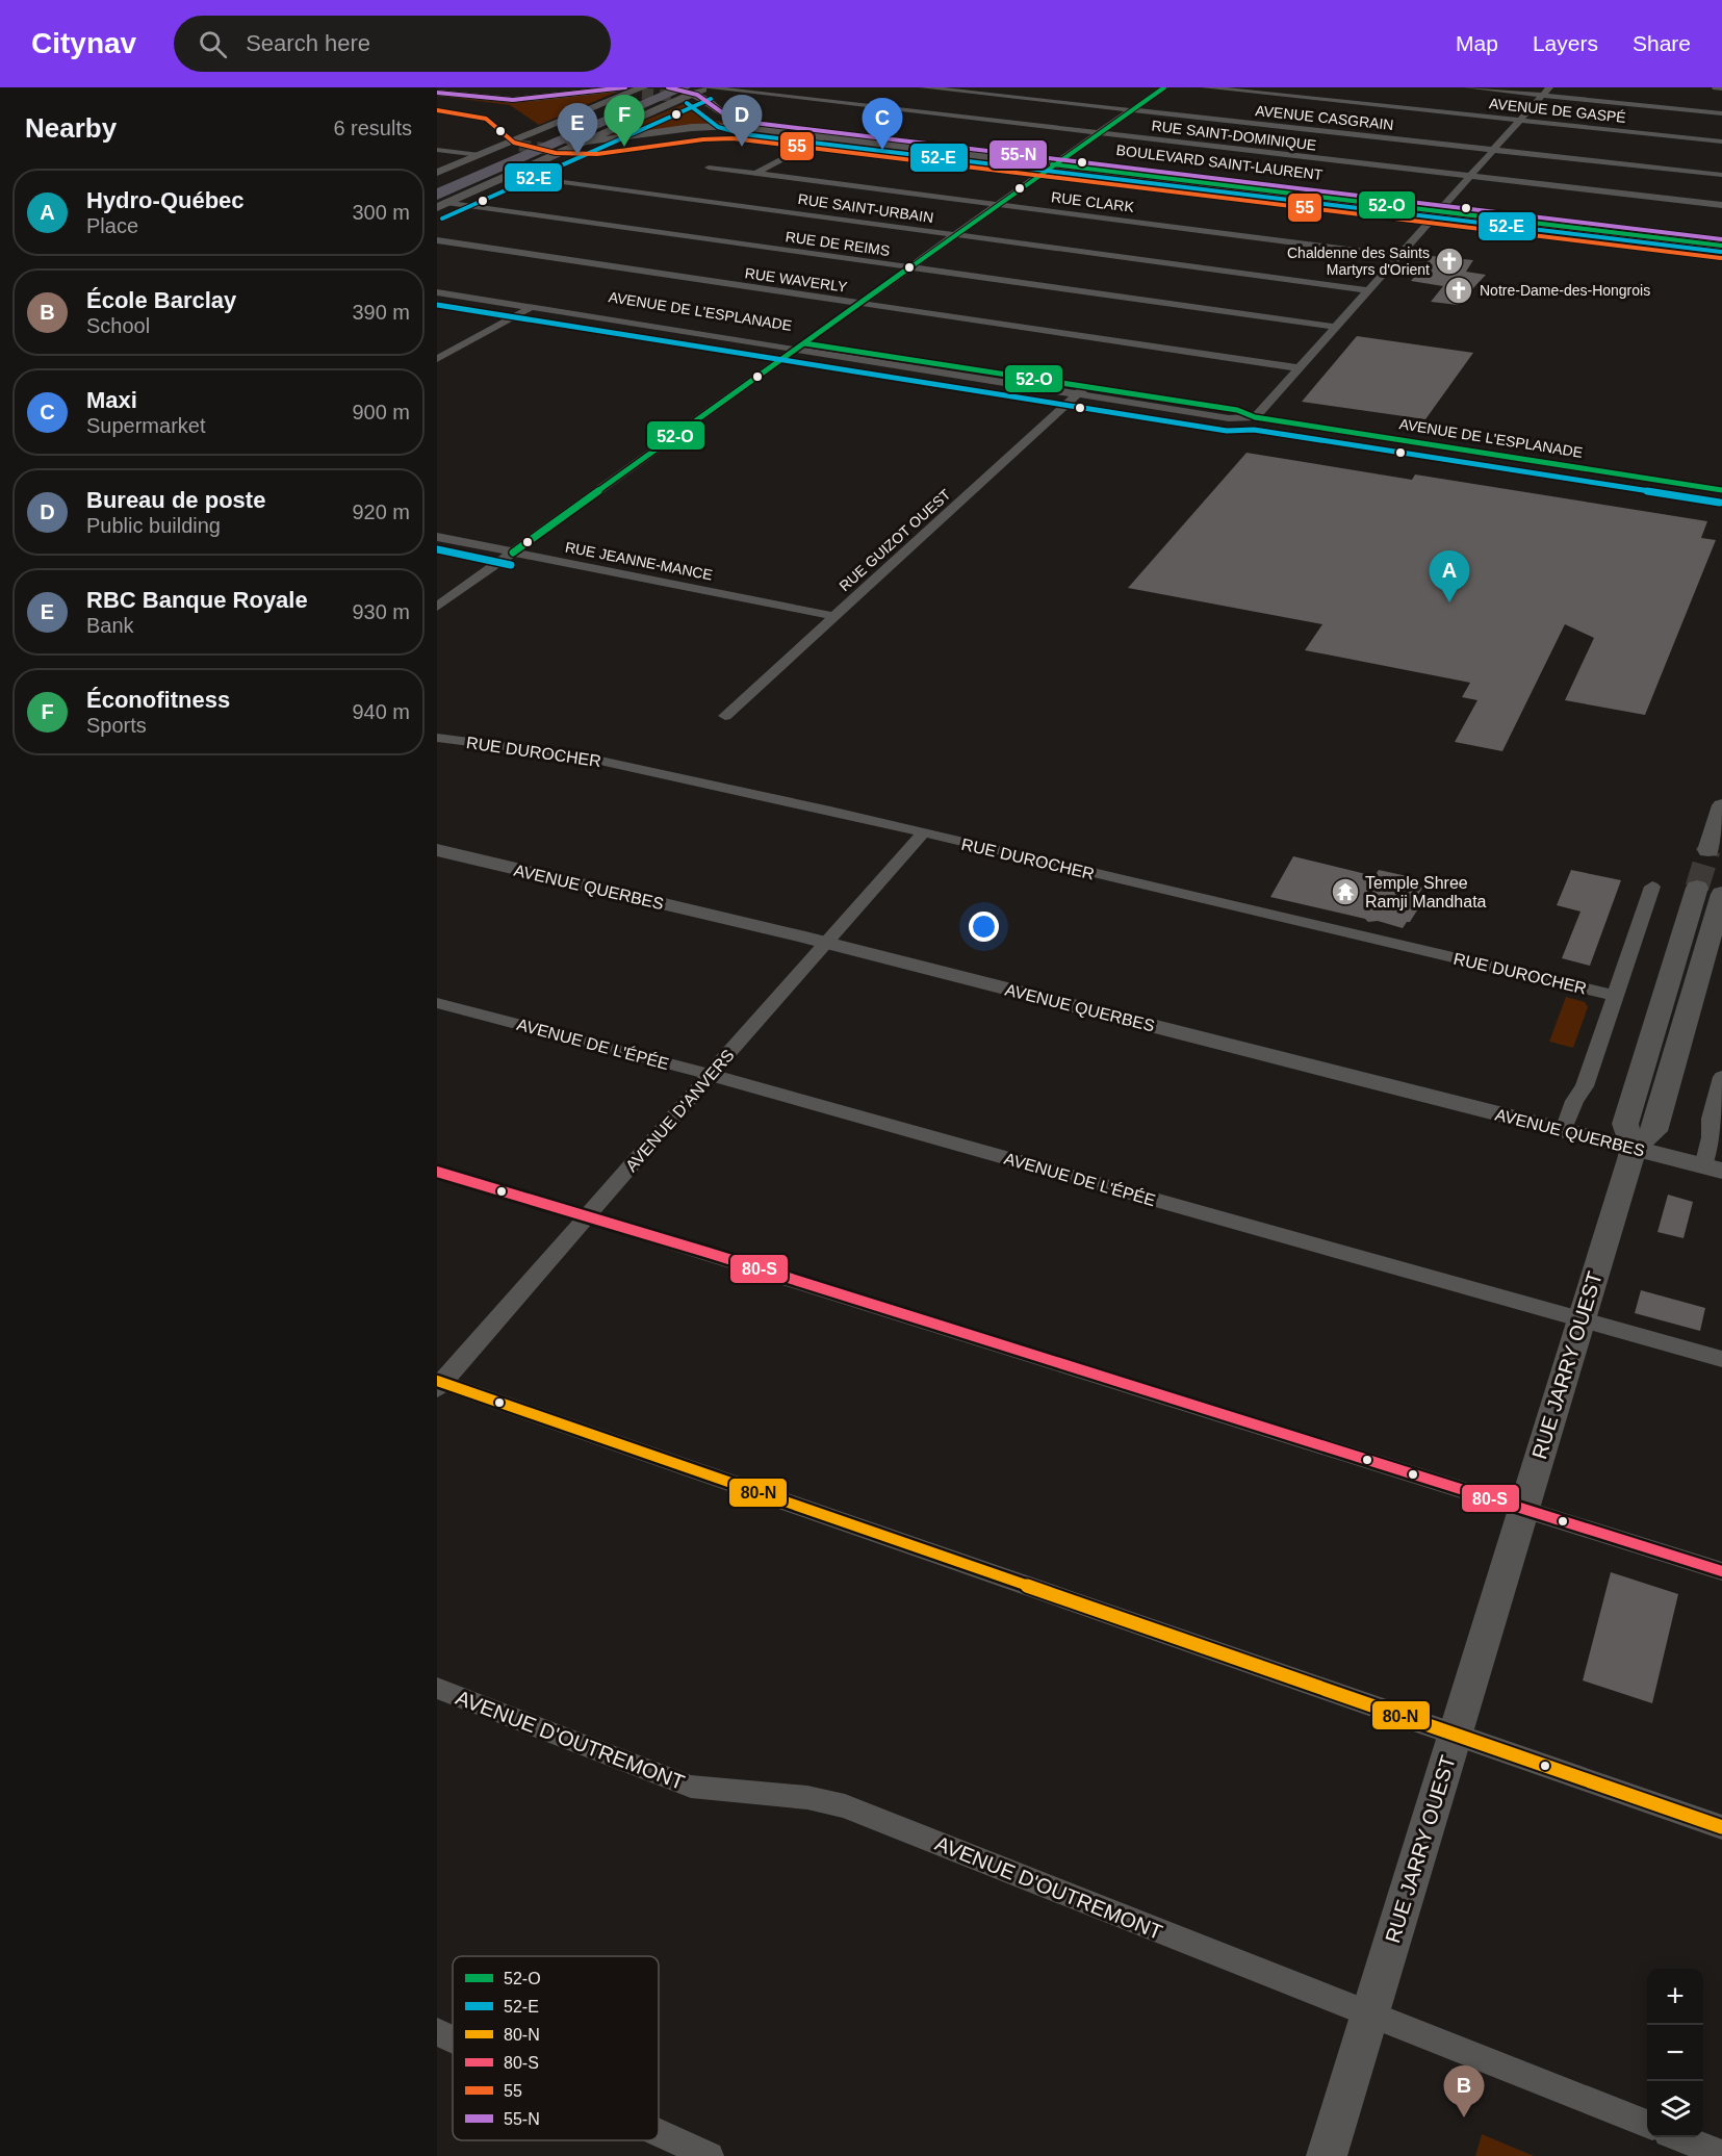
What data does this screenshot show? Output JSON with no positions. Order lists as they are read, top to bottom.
{
  "streets": {
    "main road": ["BOULEVARD SAINT-LAURENT", "RUE JARRY OUEST"],
    "street": [
      "AVENUE DE GASPÉ",
      "AVENUE CASGRAIN",
      "RUE SAINT-DOMINIQUE",
      "RUE CLARK",
      "RUE SAINT-URBAIN",
      "RUE DE REIMS",
      "RUE WAVERLY",
      "AVENUE DE L'ESPLANADE",
      "RUE GUIZOT OUEST",
      "RUE JEANNE-MANCE",
      "RUE DUROCHER",
      "AVENUE QUERBES",
      "AVENUE DE L'ÉPÉE",
      "AVENUE D'ANVERS",
      "AVENUE D'OUTREMONT"
    ]
  },
  "crossings": [
    ["AVENUE DE L'ESPLANADE", "RUE GUIZOT OUEST"],
    ["RUE GUIZOT OUEST", "RUE JEANNE-MANCE"],
    ["RUE DUROCHER", "AVENUE D'ANVERS"],
    ["AVENUE QUERBES", "AVENUE D'ANVERS"],
    ["AVENUE QUERBES", "RUE JARRY OUEST"],
    ["AVENUE DE L'ÉPÉE", "AVENUE D'ANVERS"],
    ["AVENUE DE L'ÉPÉE", "RUE JARRY OUEST"],
    ["RUE JARRY OUEST", "AVENUE D'OUTREMONT"]
  ],
  "places": {
    "church": ["Chaldenne des Saints Martyrs d'Orient", "Notre-Dame-des-Hongrois"],
    "temple": ["Temple Shree Ramji Mandhata"]
  },
  "lines": [
    "transit line 52-O",
    "transit line 55-N",
    "transit line 52-E",
    "transit line 55",
    "transit line 80-S",
    "transit line 80-N"
  ],
  "legend": [
    "52-O",
    "52-E",
    "80-N",
    "80-S",
    "55",
    "55-N"
  ],
  "page": {
    "header": "Citynav",
    "search": "Search here",
    "nav": ["Map", "Layers", "Share"],
    "heading": ["Nearby", "6 results"],
    "pins": [
      "D",
      "F",
      "C",
      "E",
      "A",
      "B"
    ],
    "list": [
      {
        "mark": "A",
        "name": "Hydro-Québec",
        "note": "Place",
        "value": "300 m"
      },
      {
        "mark": "B",
        "name": "École Barclay",
        "note": "School",
        "value": "390 m"
      },
      {
        "mark": "C",
        "name": "Maxi",
        "note": "Supermarket",
        "value": "900 m"
      },
      {
        "mark": "D",
        "name": "Bureau de poste",
        "note": "Public building",
        "value": "920 m"
      },
      {
        "mark": "E",
        "name": "RBC Banque Royale",
        "note": "Bank",
        "value": "930 m"
      },
      {
        "mark": "F",
        "name": "Éconofitness",
        "note": "Sports",
        "value": "940 m"
      }
    ],
    "map_buttons": ["+", "−"]
  }
}
